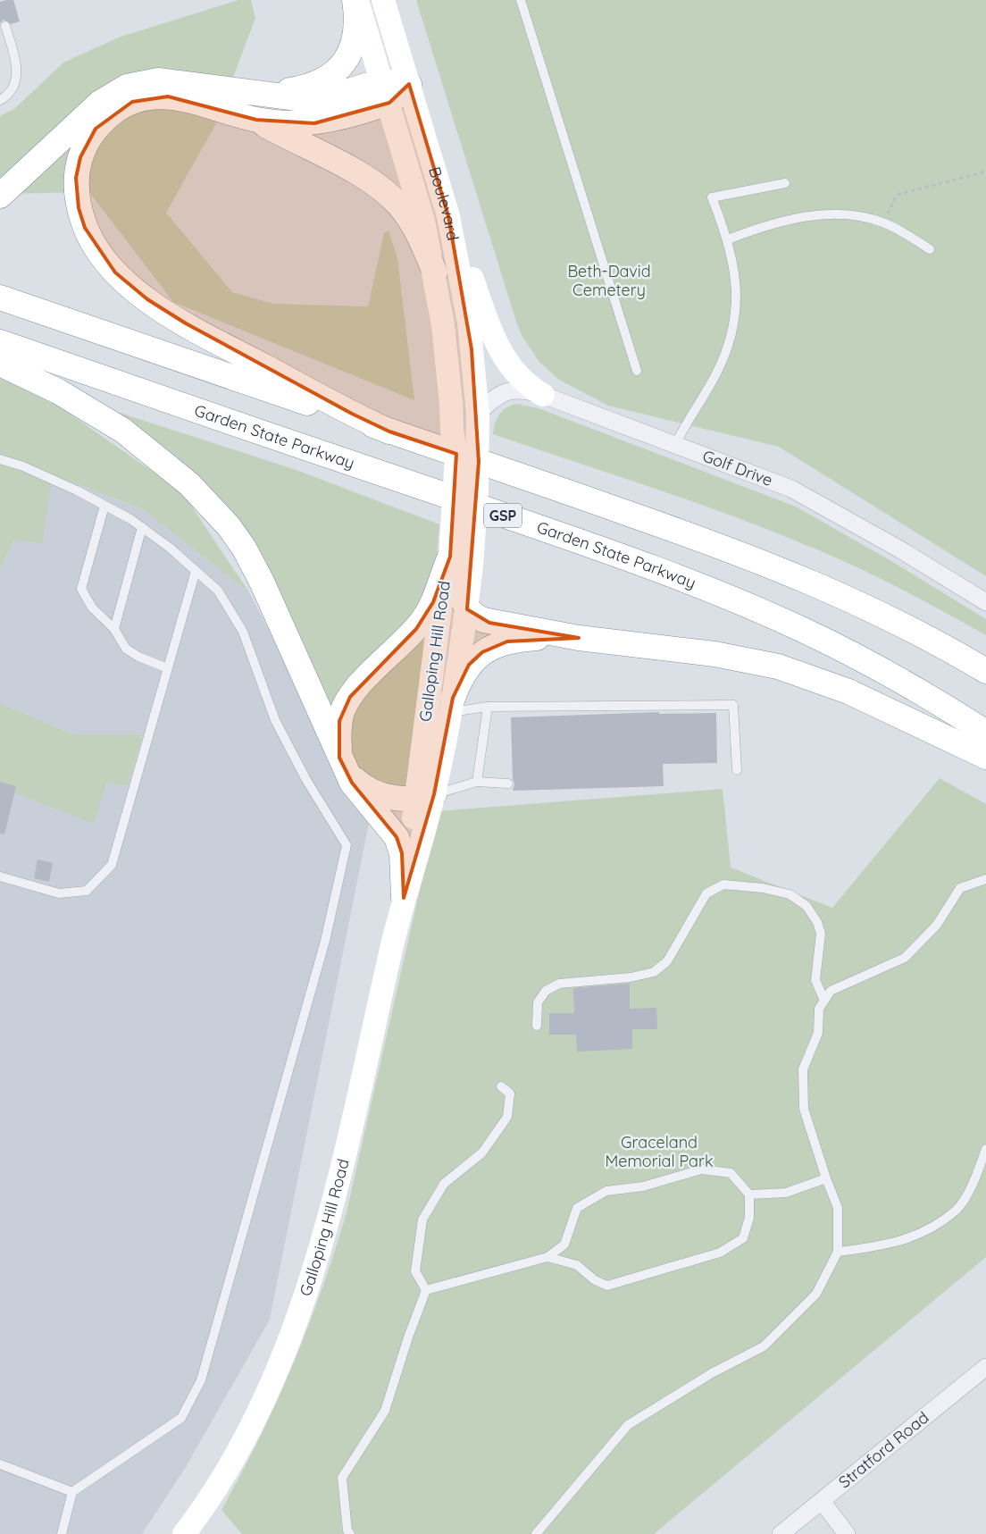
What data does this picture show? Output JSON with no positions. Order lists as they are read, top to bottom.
{
  "streets": {
    "highway": ["Garden State Parkway", "GSP"],
    "main road": ["Boulevard", "Galloping Hill Road"],
    "street": ["Golf Drive", "Stratford Road"]
  },
  "crossings": [
    ["Boulevard", "Golf Drive"],
    ["Boulevard", "Galloping Hill Road"],
    ["Golf Drive", "Galloping Hill Road"]
  ],
  "parks": ["Beth-David Cemetery", "Graceland Memorial Park"]
}
